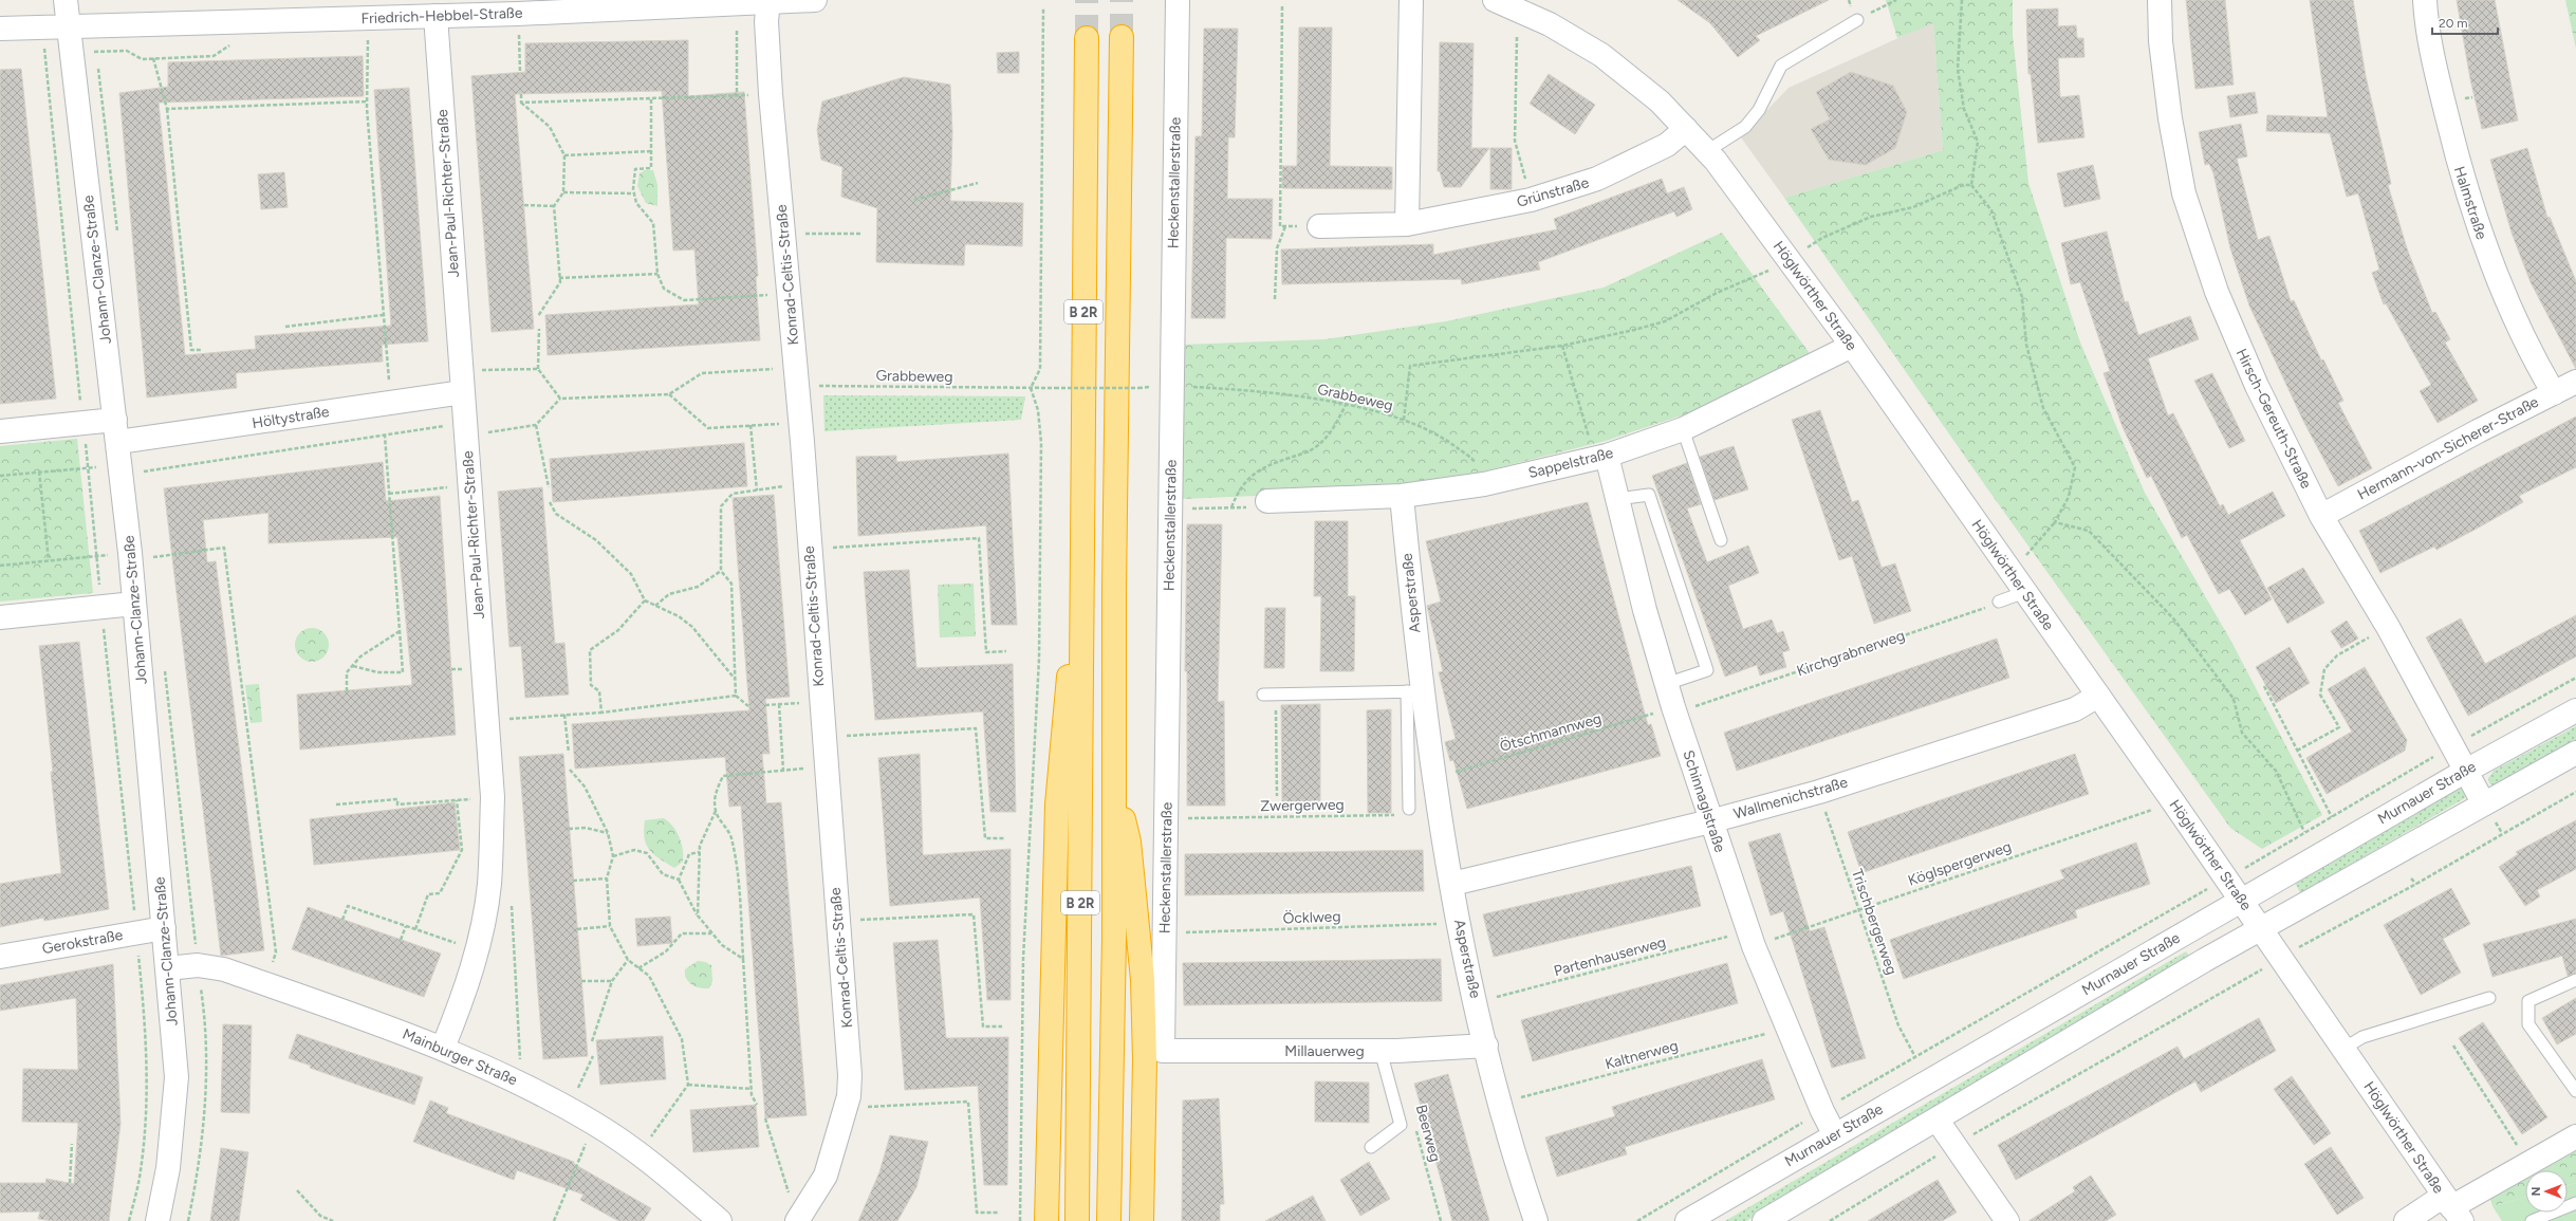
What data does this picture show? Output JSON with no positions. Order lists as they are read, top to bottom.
{
  "streets": {
    "highway": ["B 2R"],
    "street": [
      "Friedrich-Hebbel-Straße",
      "Heckenstallerstraße",
      "Grünstraße",
      "Jean-Paul-Richter-Straße",
      "Halmstraße",
      "Johann-Clanze-Straße",
      "Konrad-Celtis-Straße",
      "Höglwörther Straße",
      "Höltystraße",
      "Hirsch-Gereuth-Straße",
      "Hermann-von-Sicherer-Straße",
      "Sappelstraße",
      "Asperstraße",
      "Murnauer Straße",
      "Wallmenichstraße",
      "Schinnaglstraße",
      "Gerokstraße",
      "Millauerweg",
      "Mainburger Straße"
    ],
    "path": [
      "Grabbeweg",
      "Kirchgrabnerweg",
      "Ötschmannweg",
      "Zwergerweg",
      "Köglspergerweg",
      "Öcklweg",
      "Trischbergerweg",
      "Partenhauserweg",
      "Kaltnerweg",
      "Beerweg"
    ]
  },
  "crossings": [
    ["Friedrich-Hebbel-Straße", "Jean-Paul-Richter-Straße"],
    ["Friedrich-Hebbel-Straße", "Johann-Clanze-Straße"],
    ["Friedrich-Hebbel-Straße", "Konrad-Celtis-Straße"],
    ["Heckenstallerstraße", "Zwergerweg"],
    ["Heckenstallerstraße", "Öcklweg"],
    ["Heckenstallerstraße", "Millauerweg"],
    ["Grünstraße", "Höglwörther Straße"],
    ["Jean-Paul-Richter-Straße", "Höltystraße"],
    ["Jean-Paul-Richter-Straße", "Mainburger Straße"],
    ["Halmstraße", "Hermann-von-Sicherer-Straße"],
    ["Johann-Clanze-Straße", "Höltystraße"],
    ["Johann-Clanze-Straße", "Gerokstraße"],
    ["Johann-Clanze-Straße", "Mainburger Straße"],
    ["Konrad-Celtis-Straße", "Grabbeweg"],
    ["Höglwörther Straße", "Sappelstraße"],
    ["Höglwörther Straße", "Murnauer Straße"],
    ["Höglwörther Straße", "Wallmenichstraße"],
    ["Höglwörther Straße", "Köglspergerweg"],
    ["Grabbeweg", "Sappelstraße"],
    ["Hirsch-Gereuth-Straße", "Hermann-von-Sicherer-Straße"],
    ["Hirsch-Gereuth-Straße", "Murnauer Straße"],
    ["Sappelstraße", "Asperstraße"],
    ["Sappelstraße", "Schinnaglstraße"],
    ["Asperstraße", "Ötschmannweg"],
    ["Asperstraße", "Wallmenichstraße"],
    ["Asperstraße", "Öcklweg"],
    ["Asperstraße", "Partenhauserweg"],
    ["Asperstraße", "Millauerweg"],
    ["Asperstraße", "Kaltnerweg"],
    ["Kirchgrabnerweg", "Ötschmannweg"],
    ["Kirchgrabnerweg", "Schinnaglstraße"],
    ["Ötschmannweg", "Schinnaglstraße"],
    ["Murnauer Straße", "Schinnaglstraße"],
    ["Wallmenichstraße", "Schinnaglstraße"],
    ["Wallmenichstraße", "Trischbergerweg"],
    ["Schinnaglstraße", "Köglspergerweg"],
    ["Schinnaglstraße", "Partenhauserweg"],
    ["Schinnaglstraße", "Kaltnerweg"],
    ["Köglspergerweg", "Trischbergerweg"],
    ["Köglspergerweg", "Partenhauserweg"]
  ],
  "scale_bar": "20 m",
  "north": "left"
}
